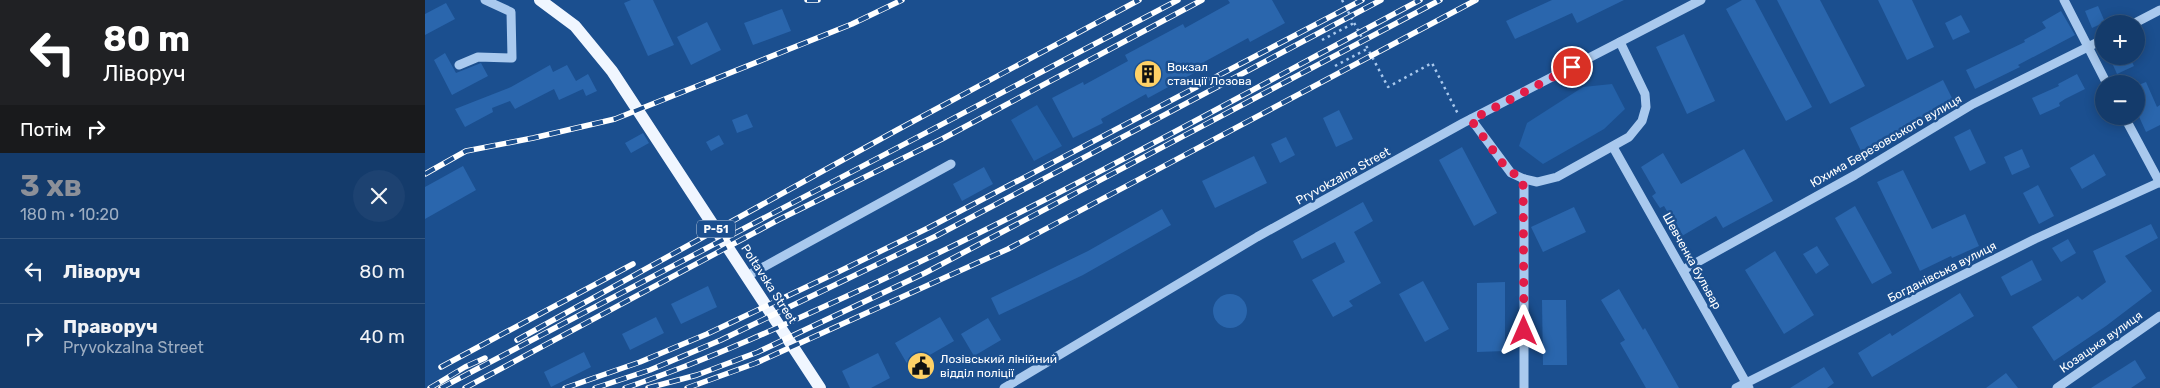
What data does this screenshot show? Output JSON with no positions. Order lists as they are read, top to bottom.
{
  "streets": {
    "main road": ["Р-51", "Poltavska Street"],
    "street": [
      "Юхима Березовського вулиця",
      "Pryvokzalna Street",
      "Шевченка бульвар",
      "Богданівська вулиця",
      "Козацька вулиця"
    ]
  },
  "crossings": [
    ["Юхима Березовського вулиця", "Шевченка бульвар"],
    ["Шевченка бульвар", "Богданівська вулиця"]
  ],
  "places": {
    "building": ["Вокзал станції Лозова"],
    "public building": ["Лозівський лінійний відділ поліції"]
  },
  "page": {
    "turn": ["80 m", "Ліворуч"],
    "map_buttons": ["+", "−"],
    "then": "Потім",
    "heading": ["3 хв", "180 m · 10:20"],
    "list": [
      {
        "name": "Ліворуч",
        "value": "80 m"
      },
      {
        "name": "Праворуч",
        "note": "Pryvokzalna Street",
        "value": "40 m"
      }
    ]
  }
}
